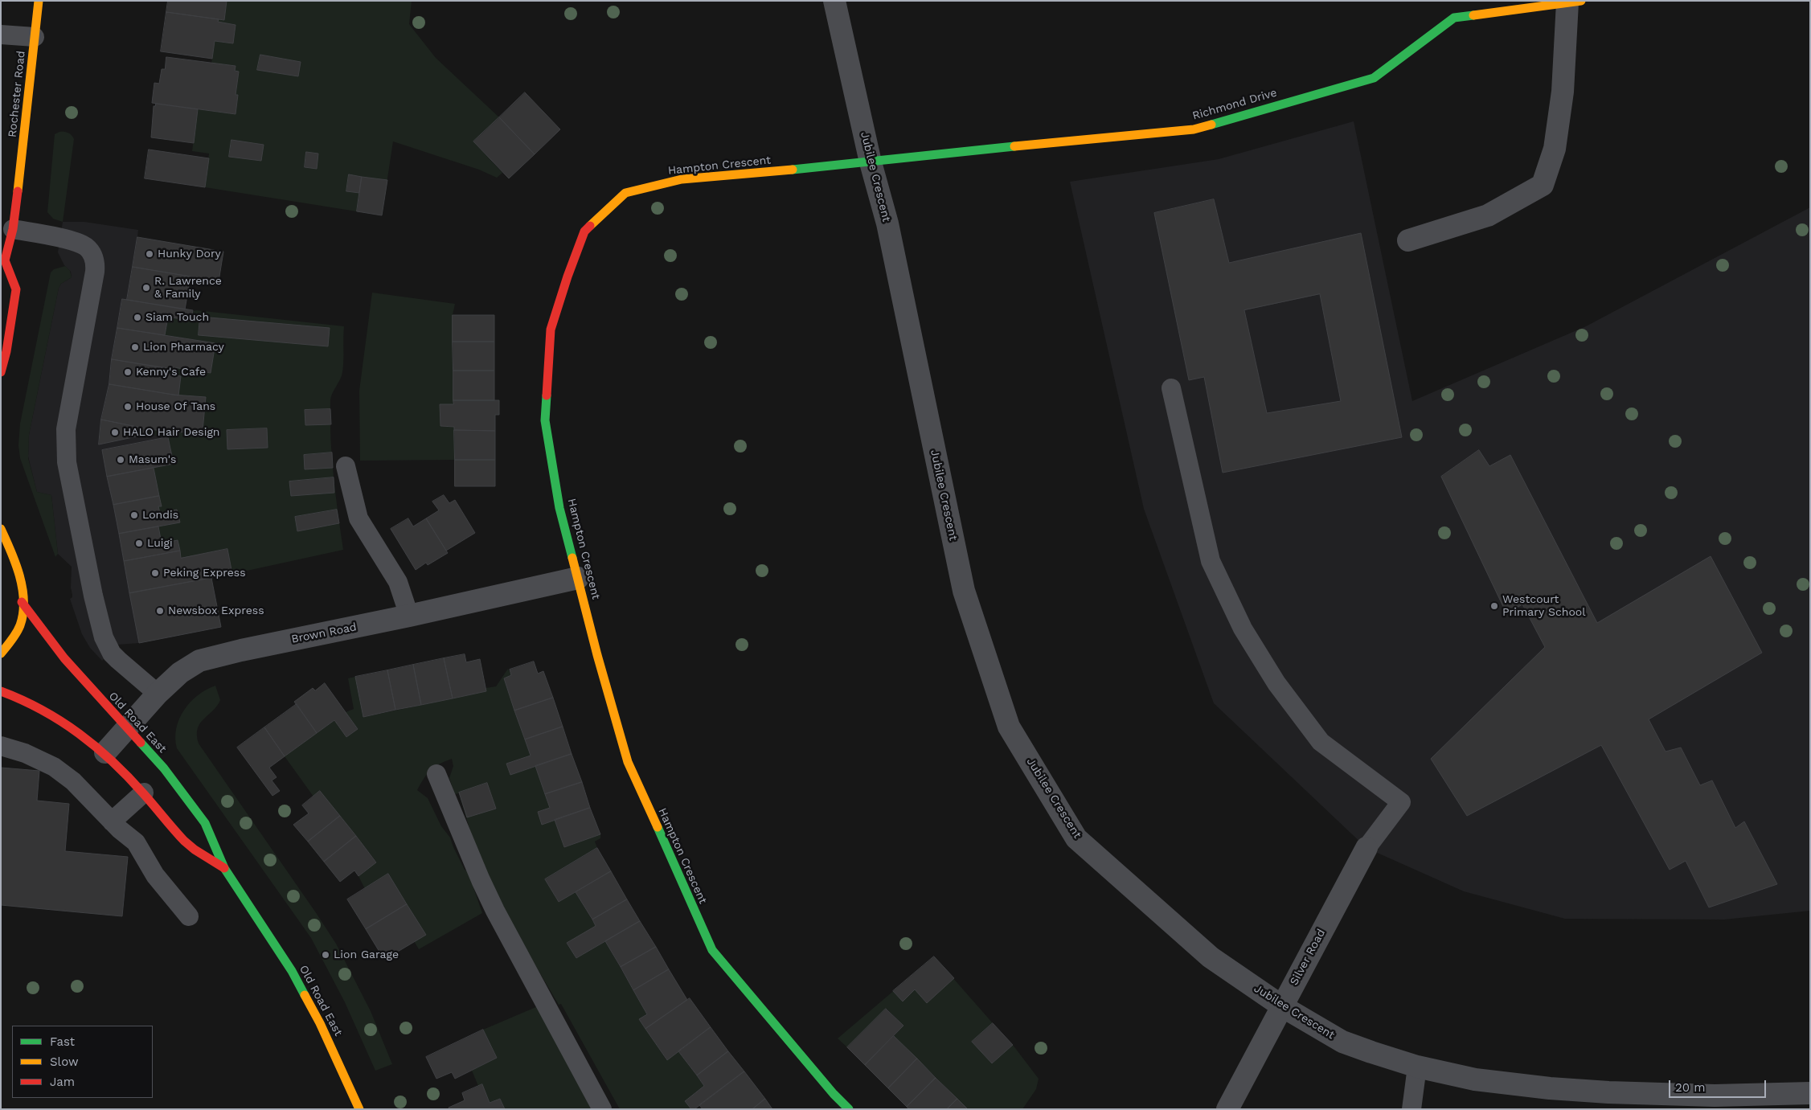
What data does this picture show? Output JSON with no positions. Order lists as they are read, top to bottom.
{
  "streets": {
    "street": [
      "Rochester Road",
      "Richmond Drive",
      "Hampton Crescent",
      "Jubilee Crescent",
      "Brown Road",
      "Old Road East",
      "Silver Road"
    ]
  },
  "crossings": [
    ["Richmond Drive", "Hampton Crescent"],
    ["Richmond Drive", "Jubilee Crescent"],
    ["Hampton Crescent", "Jubilee Crescent"],
    ["Hampton Crescent", "Brown Road"],
    ["Jubilee Crescent", "Silver Road"],
    ["Brown Road", "Old Road East"]
  ],
  "places": [
    "Hunky Dory",
    "R. Lawrence & Family",
    "Siam Touch",
    "Lion Pharmacy",
    "Kenny's Cafe",
    "House Of Tans",
    "HALO Hair Design",
    "Masum's",
    "Londis",
    "Luigi",
    "Peking Express",
    "Westcourt Primary School",
    "Newsbox Express",
    "Lion Garage"
  ],
  "legend": ["Fast", "Slow", "Jam"],
  "scale_bar": "20 m"
}
